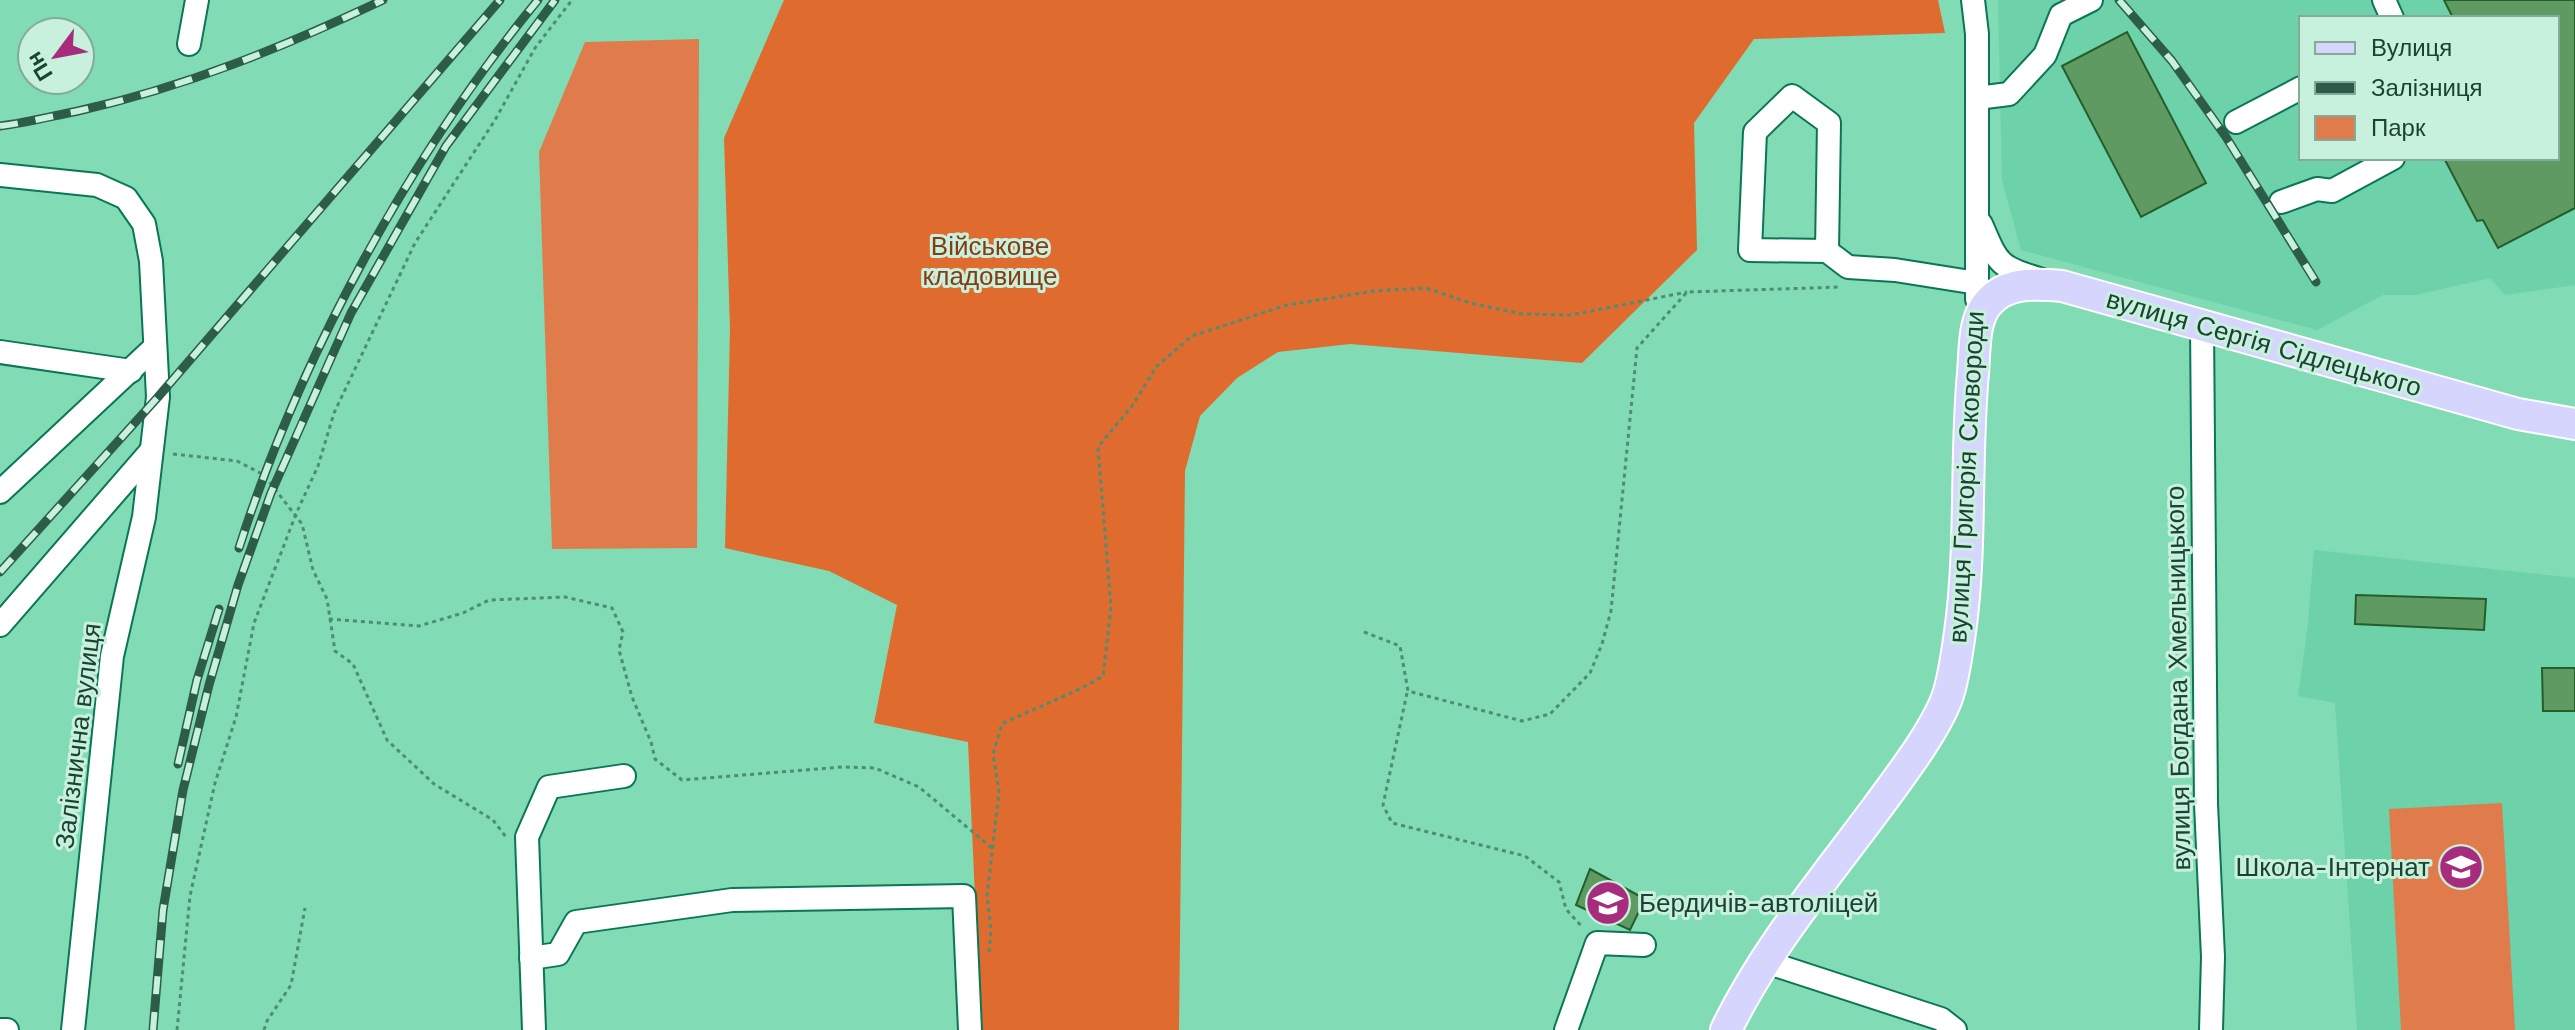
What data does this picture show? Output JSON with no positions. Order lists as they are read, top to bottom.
{
  "streets": {
    "main road": ["вулиця Сергія Сідлецького", "вулиця Григорія Сковороди"],
    "street": ["вулиця Богдана Хмельницького", "Залізнична вулиця"]
  },
  "crossings": [
    ["вулиця Сергія Сідлецького", "вулиця Григорія Сковороди"],
    ["вулиця Сергія Сідлецького", "вулиця Богдана Хмельницького"]
  ],
  "parks": ["Військове кладовище"],
  "places": {
    "school or university": ["Школа-Інтернат", "Бердичів-автоліцей"]
  },
  "legend": ["Вулиця", "Залізниця", "Парк"],
  "north": "bottom left"
}
